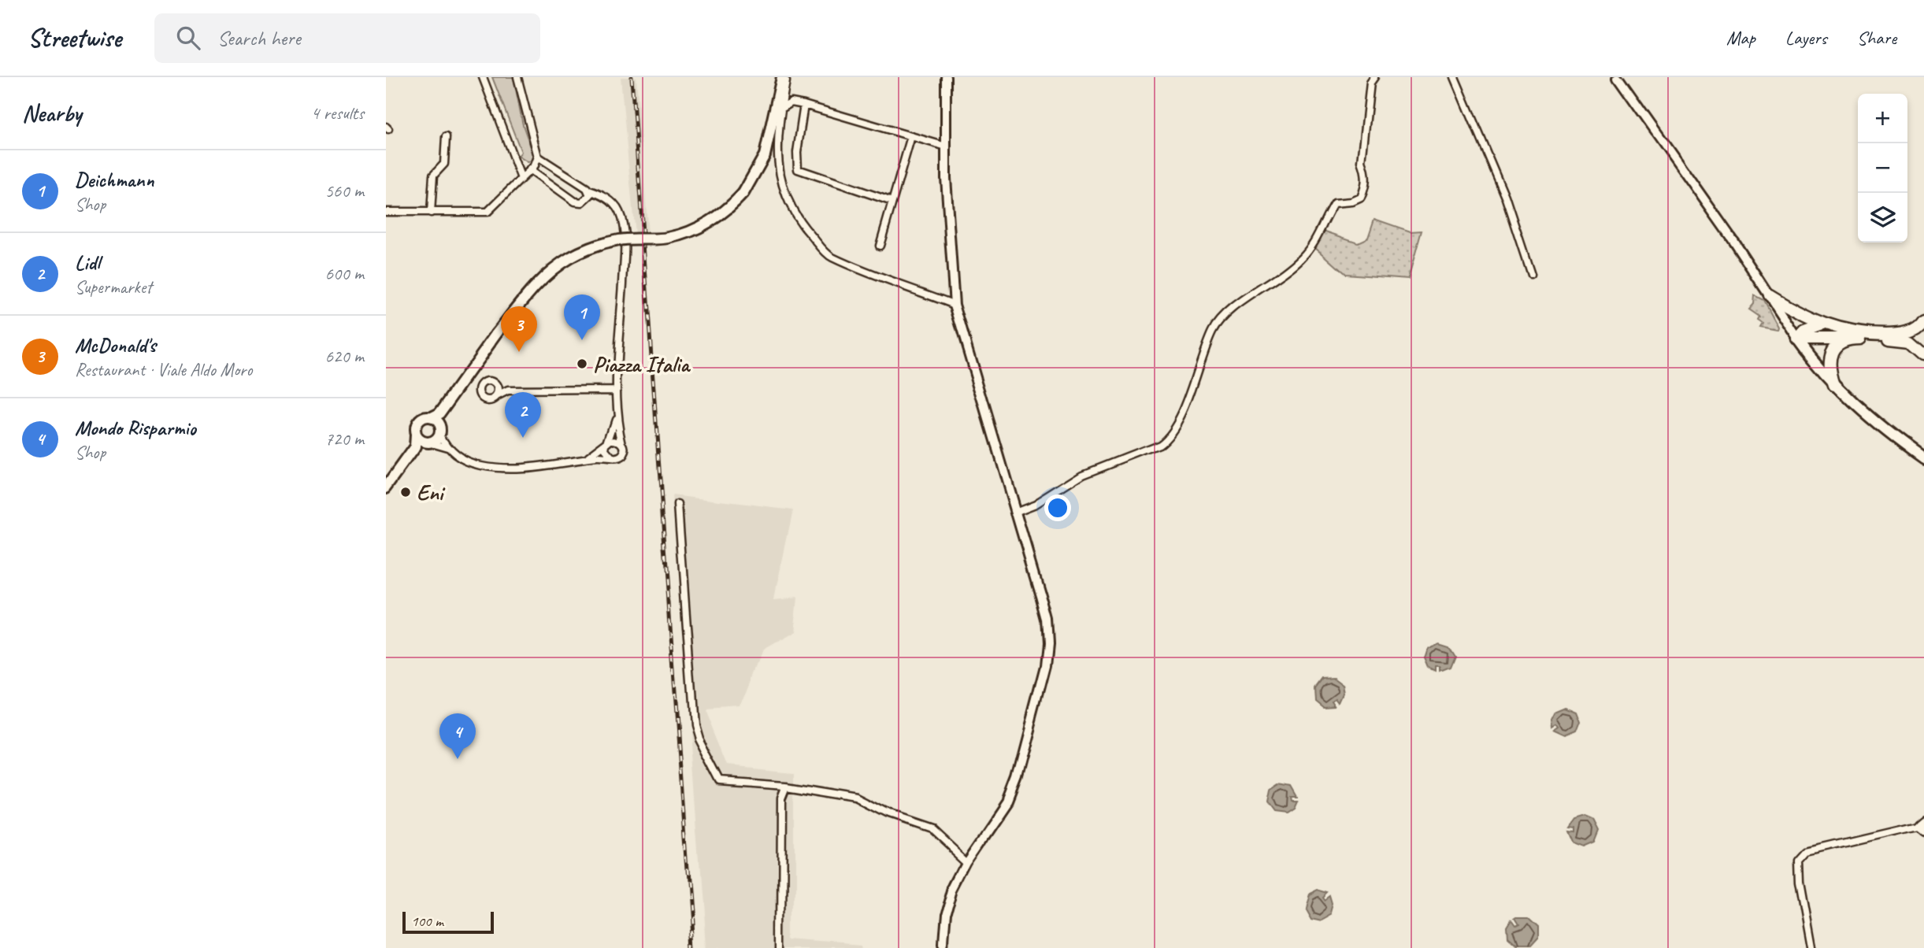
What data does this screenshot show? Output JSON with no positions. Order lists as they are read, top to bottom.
{
  "places": ["Piazza Italia", "Eni"],
  "scale_bar": "100 m",
  "page": {
    "header": "Streetwise",
    "search": "Search here",
    "nav": ["Map", "Layers", "Share"],
    "heading": ["Nearby", "4 results"],
    "map_buttons": ["+", "−"],
    "list": [
      {
        "mark": "1",
        "name": "Deichmann",
        "note": "Shop",
        "value": "560 m"
      },
      {
        "mark": "2",
        "name": "Lidl",
        "note": "Supermarket",
        "value": "600 m"
      },
      {
        "mark": "3",
        "name": "McDonald's",
        "note": "Restaurant · Viale Aldo Moro",
        "value": "620 m"
      },
      {
        "mark": "4",
        "name": "Mondo Risparmio",
        "note": "Shop",
        "value": "720 m"
      }
    ],
    "pins": [
      "1",
      "3",
      "2",
      "4"
    ],
    "scale": "100 m"
  }
}
